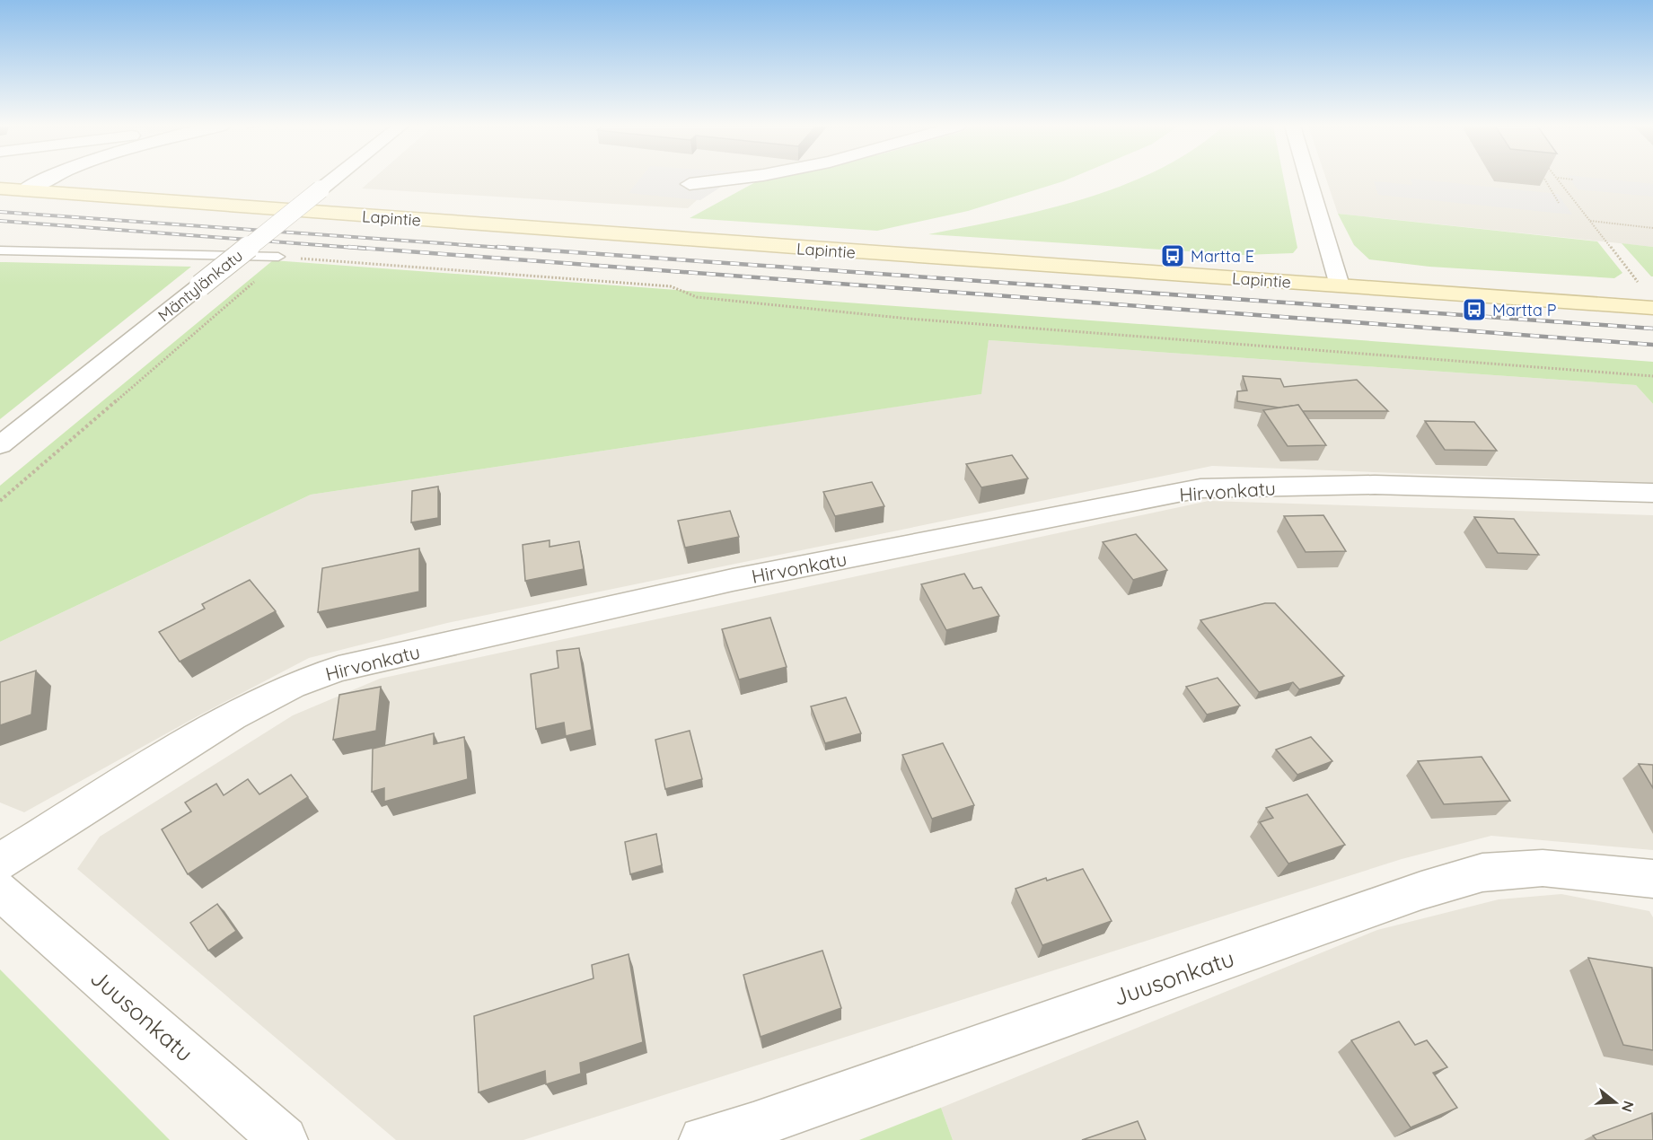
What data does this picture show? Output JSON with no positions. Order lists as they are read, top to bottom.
{
  "streets": {
    "main road": ["Lapintie"],
    "street": ["Mäntylänkatu", "Hirvonkatu", "Juusonkatu"]
  },
  "places": {
    "bus stop": ["Martta E", "Martta P"]
  },
  "north": "right"
}
